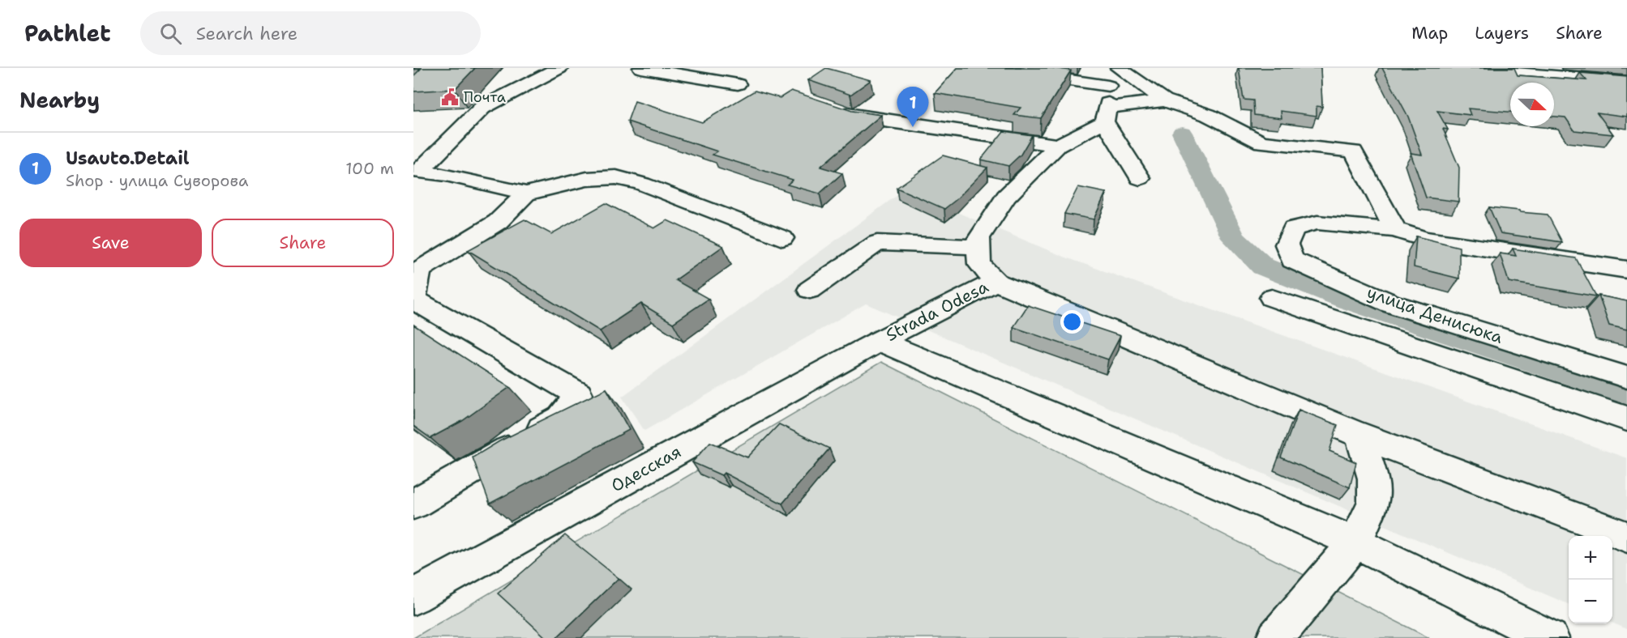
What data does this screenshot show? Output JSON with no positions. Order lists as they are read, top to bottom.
{
  "streets": {
    "street": ["Strada Odesa", "улица Денисюка", "Одесская"]
  },
  "crossings": [
    ["Strada Odesa", "Одесская"]
  ],
  "places": {
    "public building": ["Почта"]
  },
  "north": "right",
  "page": {
    "header": "Pathlet",
    "search": "Search here",
    "nav": ["Map", "Layers", "Share"],
    "heading": "Nearby",
    "pins": "1",
    "list": [
      {
        "mark": "1",
        "name": "Usauto.Detail",
        "note": "Shop · улица Суворова",
        "value": "100 m"
      }
    ],
    "buttons": ["Save", "Share"],
    "map_buttons": ["+", "−"]
  }
}
